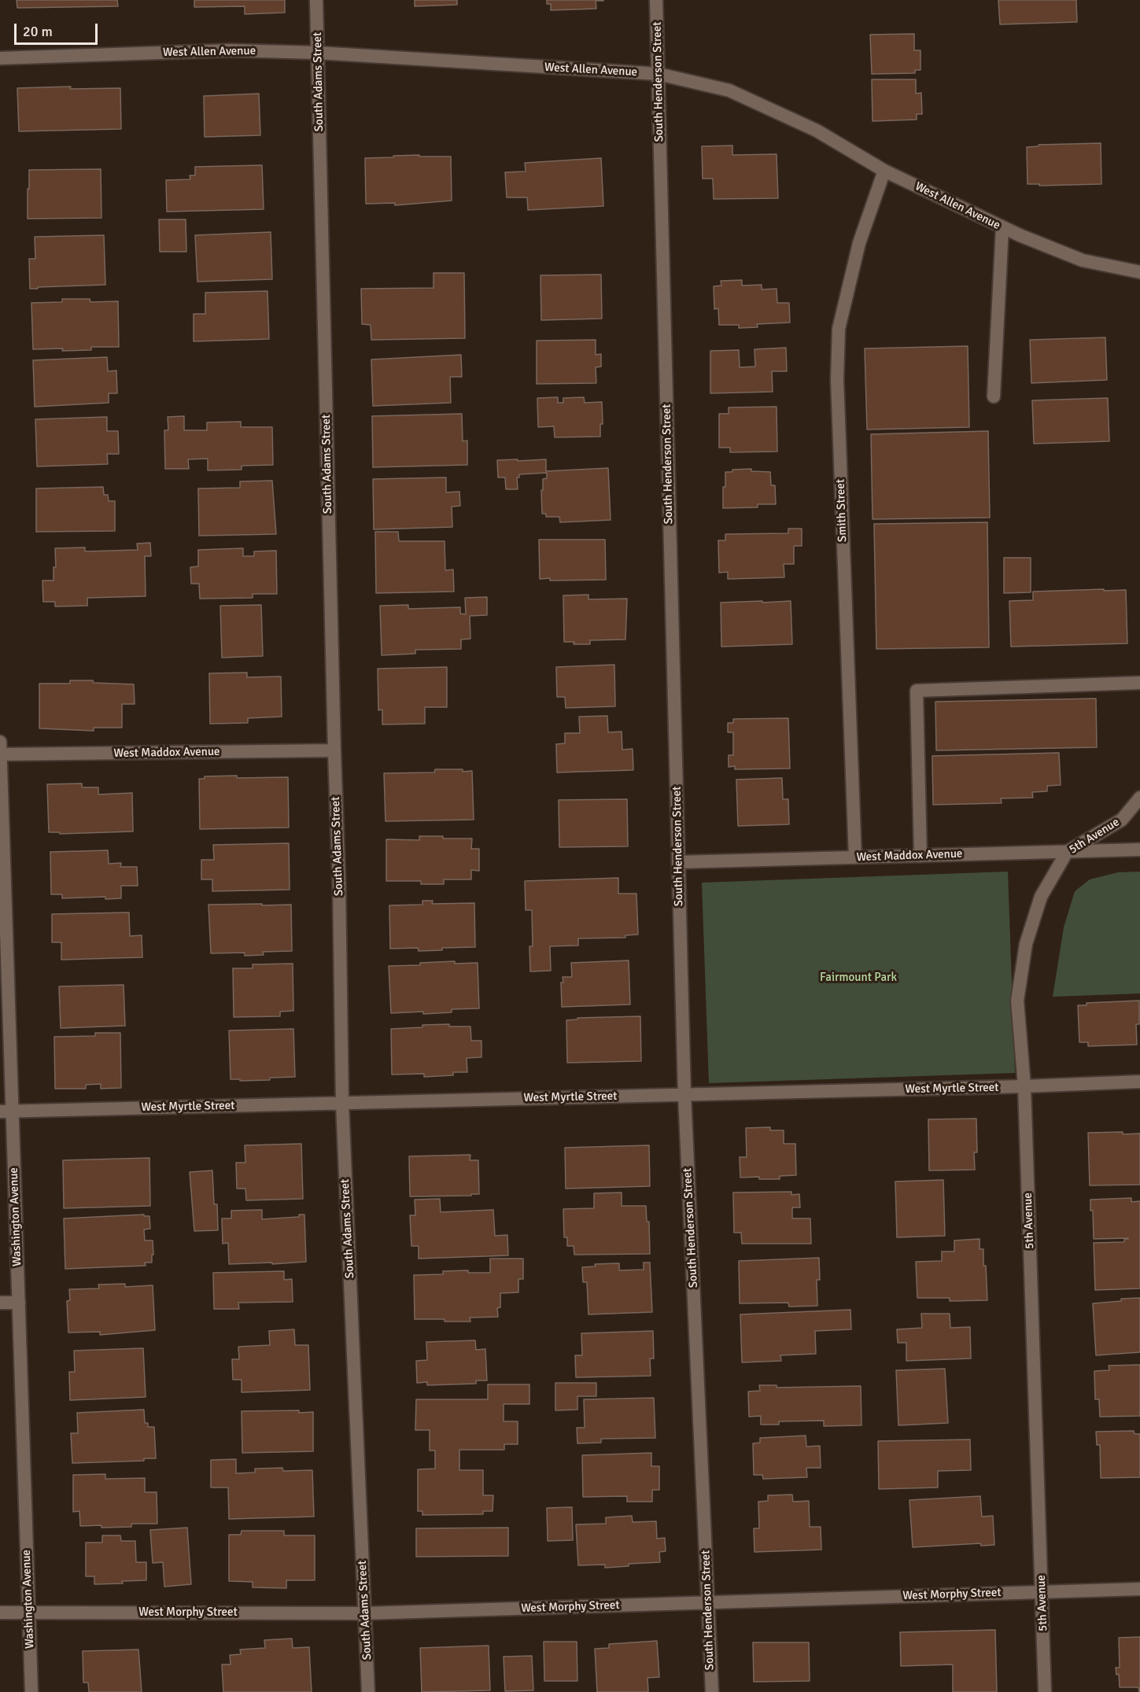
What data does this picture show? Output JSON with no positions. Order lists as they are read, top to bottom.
{
  "streets": {
    "street": [
      "West Allen Avenue",
      "South Adams Street",
      "South Henderson Street",
      "Smith Street",
      "West Maddox Avenue",
      "5th Avenue",
      "West Myrtle Street",
      "Washington Avenue",
      "West Morphy Street"
    ]
  },
  "crossings": [
    ["West Allen Avenue", "South Adams Street"],
    ["West Allen Avenue", "South Henderson Street"],
    ["West Allen Avenue", "Smith Street"],
    ["South Adams Street", "West Maddox Avenue"],
    ["South Adams Street", "West Myrtle Street"],
    ["South Adams Street", "West Morphy Street"],
    ["South Henderson Street", "West Maddox Avenue"],
    ["South Henderson Street", "West Myrtle Street"],
    ["South Henderson Street", "West Morphy Street"],
    ["Smith Street", "West Maddox Avenue"],
    ["West Maddox Avenue", "5th Avenue"],
    ["West Maddox Avenue", "Washington Avenue"],
    ["5th Avenue", "West Myrtle Street"],
    ["5th Avenue", "West Morphy Street"],
    ["West Myrtle Street", "Washington Avenue"],
    ["Washington Avenue", "West Morphy Street"]
  ],
  "parks": ["Fairmount Park"],
  "scale_bar": "20 m"
}
